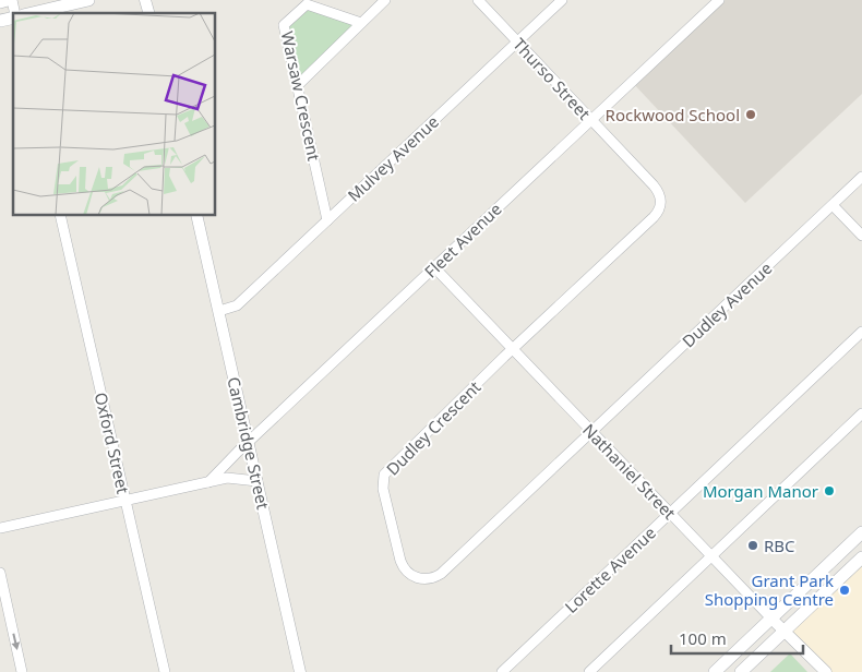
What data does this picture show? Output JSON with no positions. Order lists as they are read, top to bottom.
{
  "streets": {
    "street": [
      "Thurso Street",
      "Warsaw Crescent",
      "Mulvey Avenue",
      "Fleet Avenue",
      "Dudley Avenue",
      "Dudley Crescent",
      "Oxford Street",
      "Cambridge Street",
      "Nathaniel Street",
      "Lorette Avenue"
    ]
  },
  "crossings": [
    ["Thurso Street", "Mulvey Avenue"],
    ["Thurso Street", "Fleet Avenue"],
    ["Thurso Street", "Dudley Crescent"],
    ["Warsaw Crescent", "Mulvey Avenue"],
    ["Mulvey Avenue", "Cambridge Street"],
    ["Fleet Avenue", "Cambridge Street"],
    ["Fleet Avenue", "Nathaniel Street"],
    ["Dudley Avenue", "Dudley Crescent"],
    ["Dudley Avenue", "Nathaniel Street"],
    ["Dudley Crescent", "Nathaniel Street"],
    ["Nathaniel Street", "Lorette Avenue"]
  ],
  "places": [
    "Rockwood School",
    "Morgan Manor",
    "RBC",
    "Grant Park Shopping Centre"
  ],
  "scale_bar": "100 m"
}
